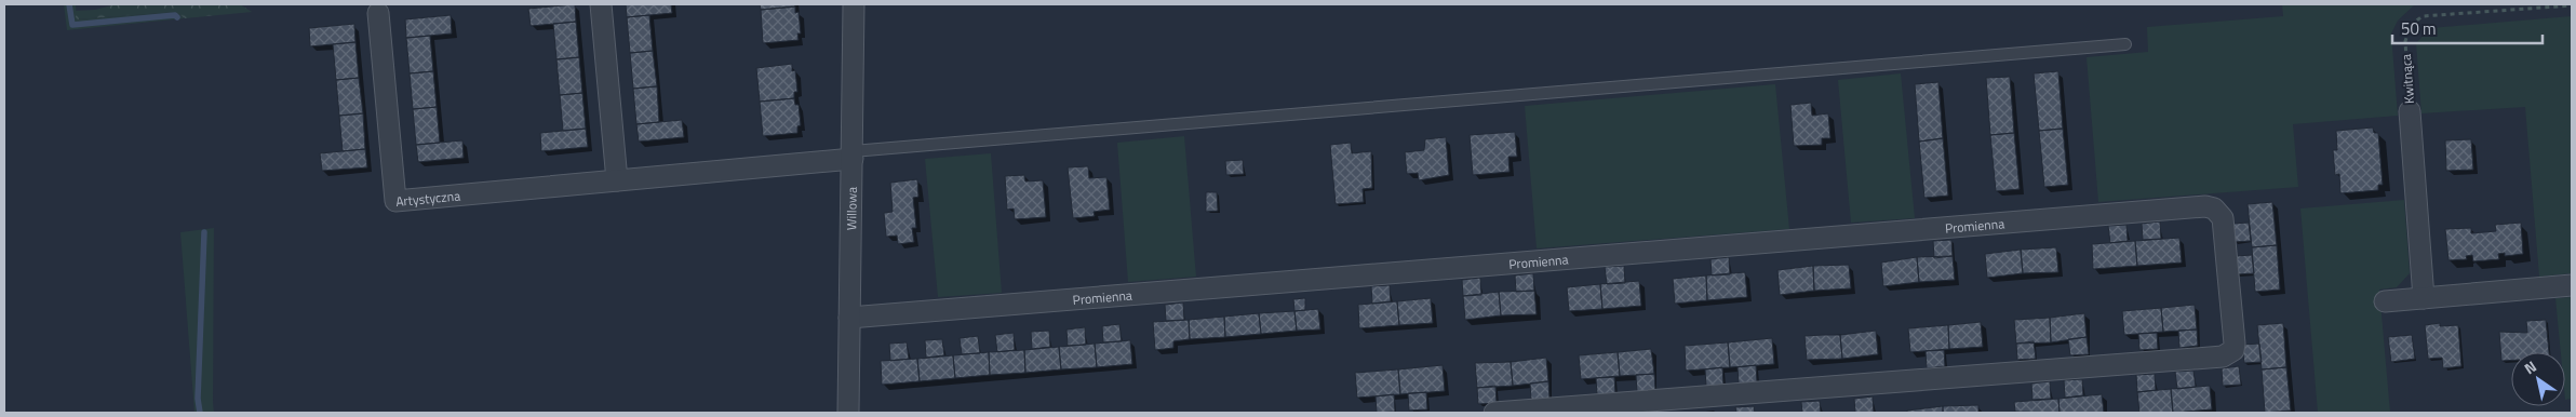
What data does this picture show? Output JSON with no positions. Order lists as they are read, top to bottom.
{
  "streets": {
    "street": [
      "Kwitnąca",
      "Artystyczna",
      "Willowa",
      "Promienna"
    ]
  },
  "crossings": [
    ["Artystyczna", "Willowa"],
    ["Willowa", "Promienna"]
  ],
  "scale_bar": "50 m",
  "north": "top left"
}
